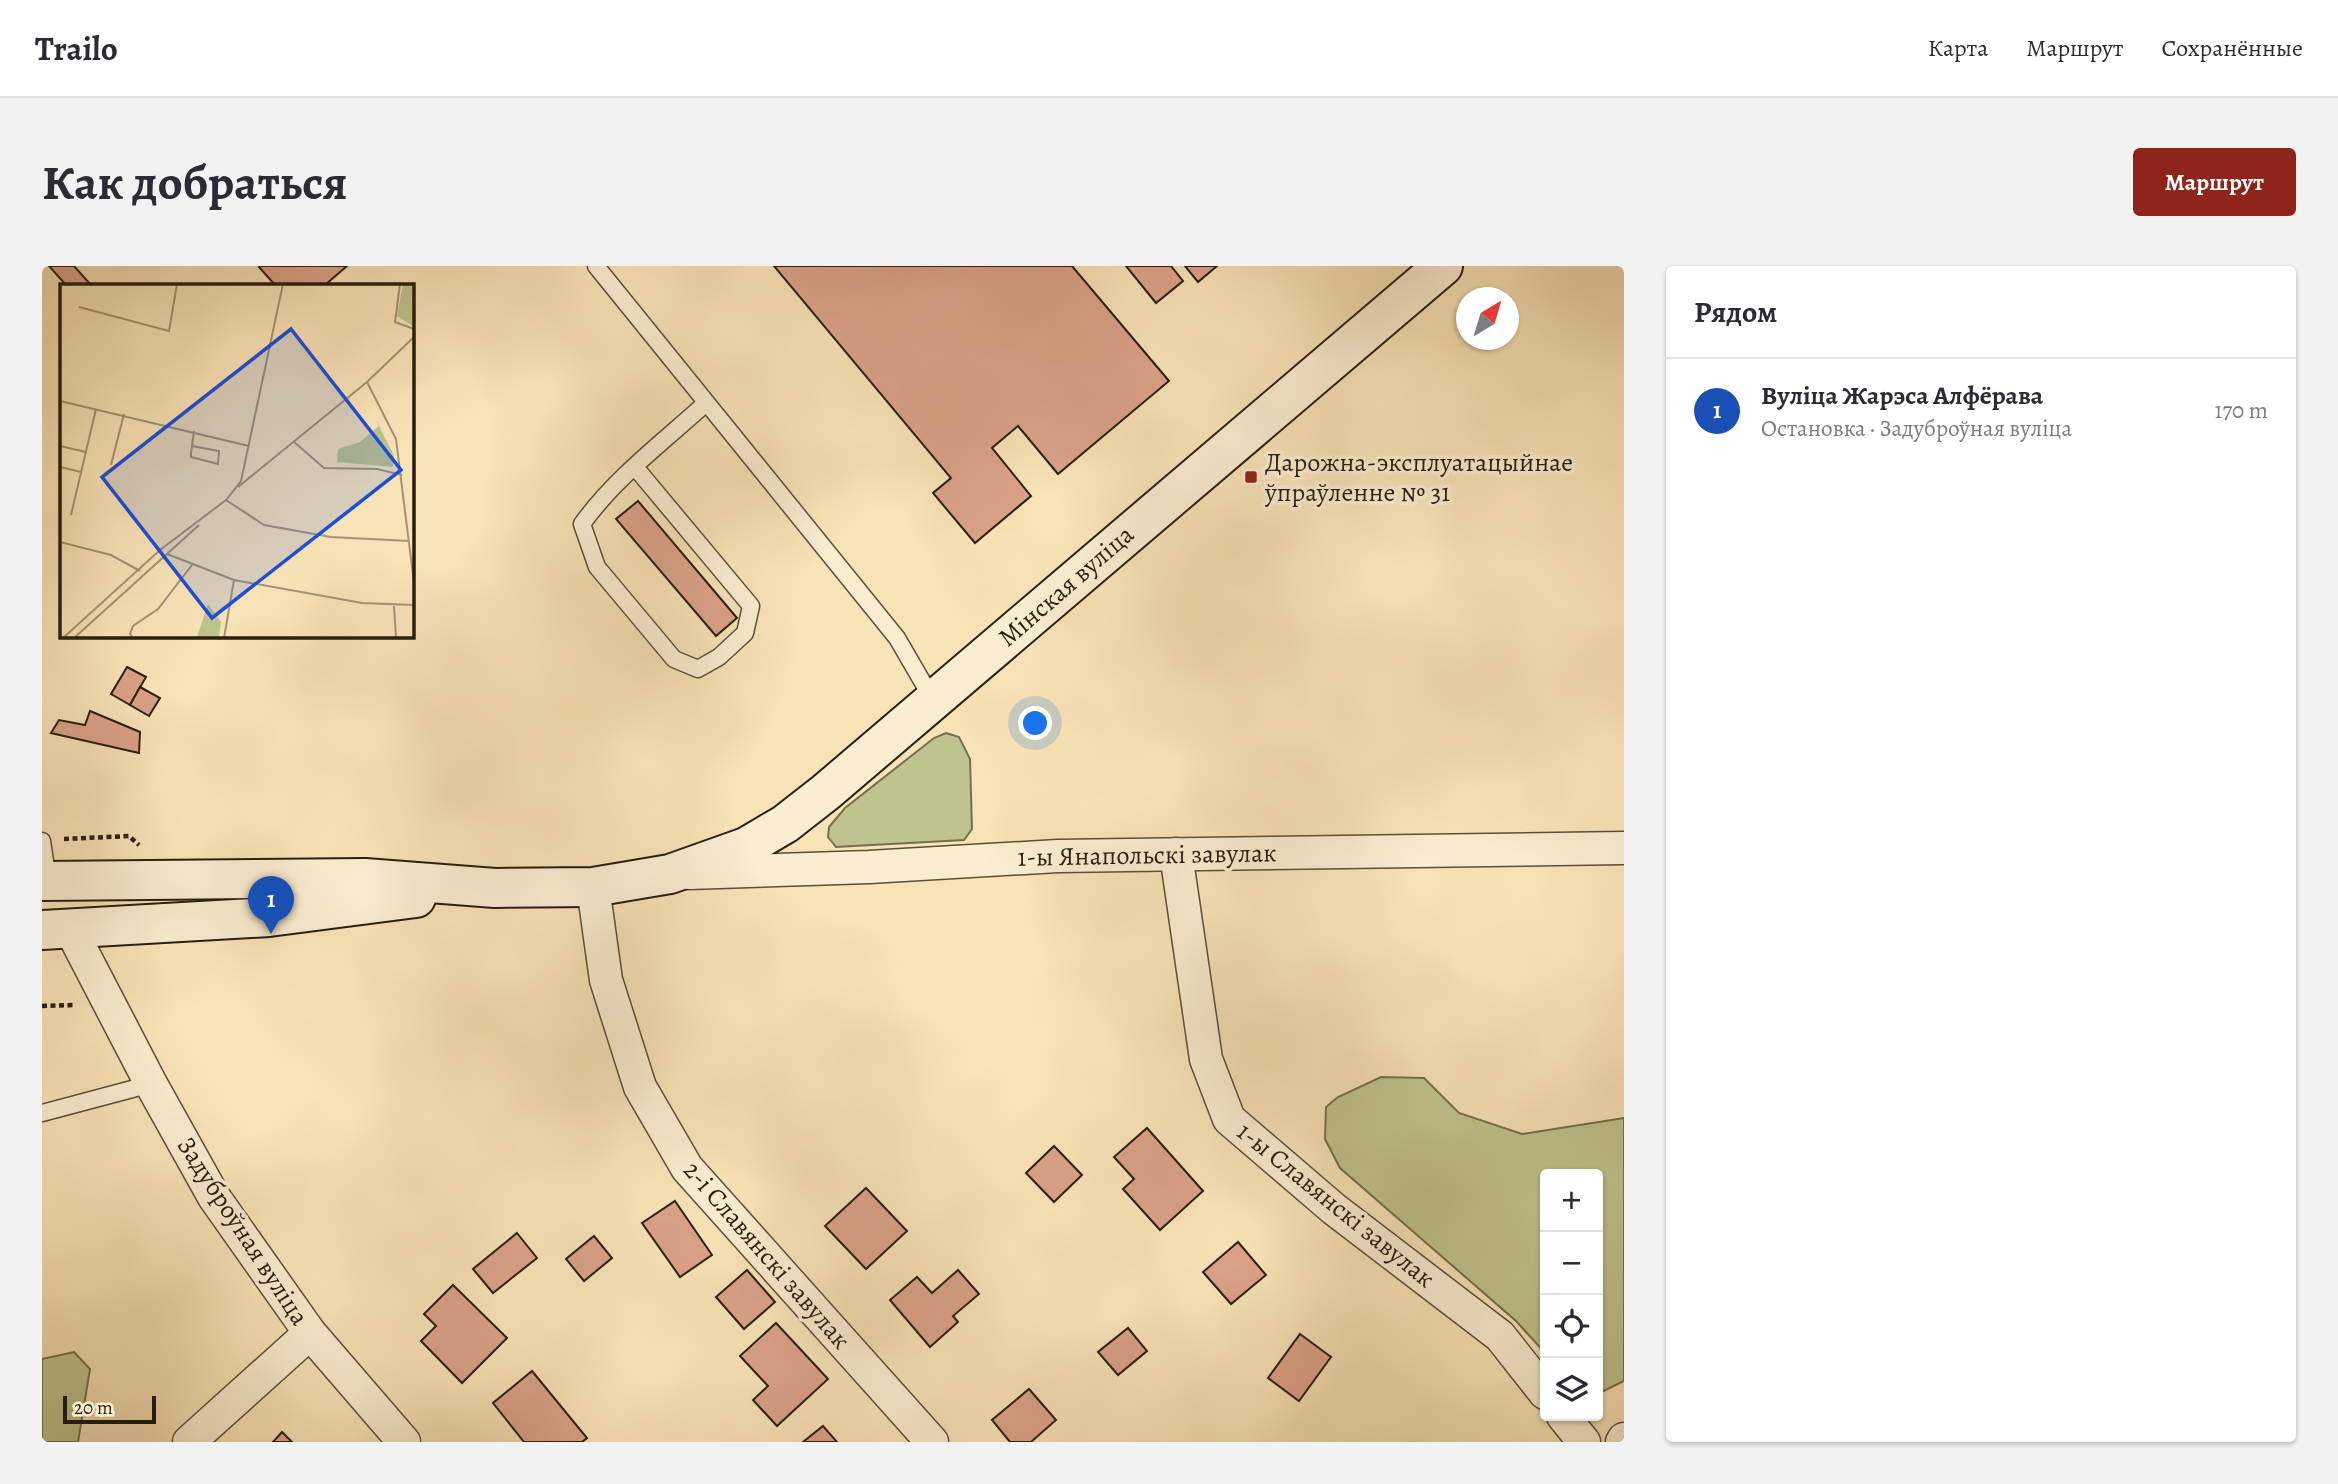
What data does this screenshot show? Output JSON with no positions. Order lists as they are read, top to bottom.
{
  "streets": {
    "main road": ["Мінская вуліца"],
    "street": [
      "1-ы Янапольскі завулак",
      "1-ы Славянскі завулак",
      "Задуброўная вуліца",
      "2-і Славянскі завулак"
    ]
  },
  "crossings": [
    ["Мінская вуліца", "1-ы Янапольскі завулак"],
    ["Мінская вуліца", "2-і Славянскі завулак"],
    ["1-ы Янапольскі завулак", "1-ы Славянскі завулак"]
  ],
  "places": {
    "transit": ["Дарожна-эксплуатацыйнае ўпраўленне № 31"]
  },
  "scale_bar": "20 m",
  "north": "top right",
  "page": {
    "header": "Trailo",
    "nav": ["Карта", "Маршрут", "Сохранённые"],
    "buttons": "Маршрут",
    "title": "Как добраться",
    "heading": "Рядом",
    "list": [
      {
        "mark": "1",
        "name": "Вуліца Жарэса Алфёрава",
        "note": "Остановка · Задуброўная вуліца",
        "value": "170 m"
      }
    ],
    "pins": "1",
    "map_buttons": ["+", "−"],
    "scale": "20 m"
  }
}
